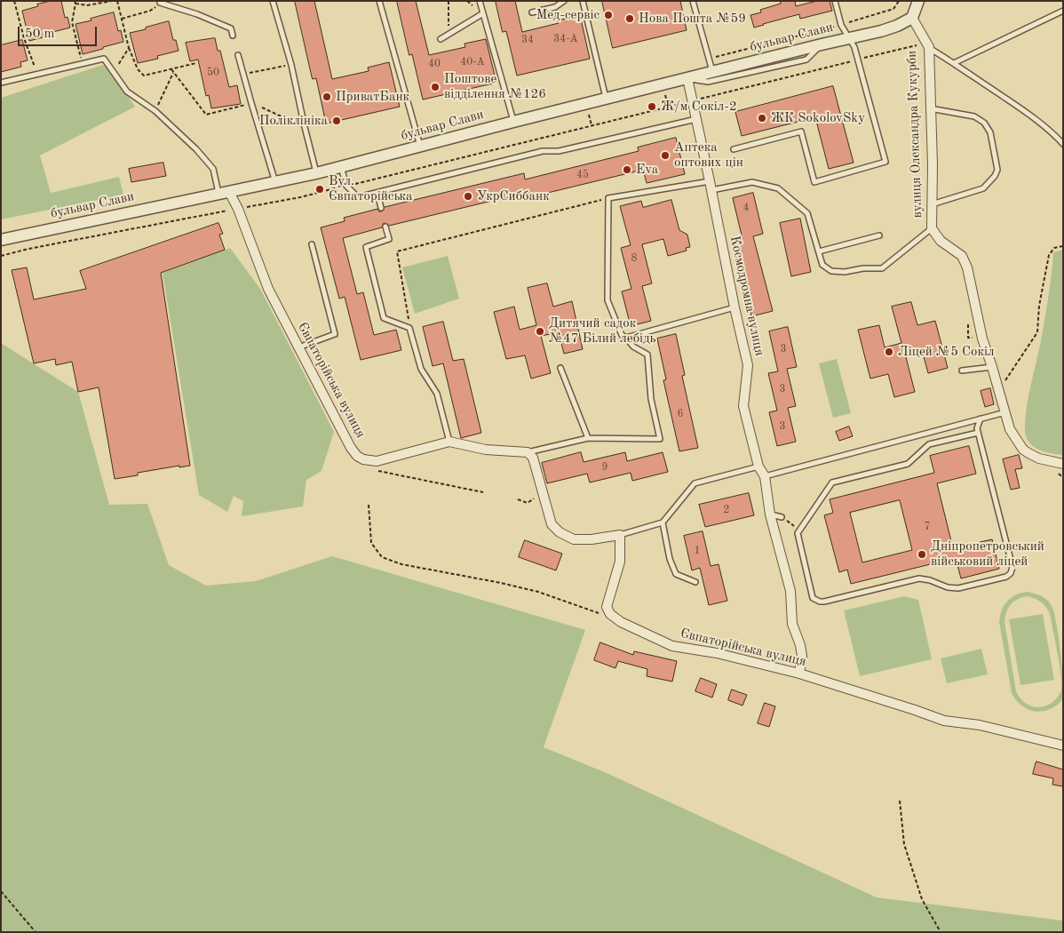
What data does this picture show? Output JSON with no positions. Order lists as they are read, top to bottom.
{
  "streets": {
    "street": [
      "бульвар Слави",
      "вулиця Олександра Кукурби",
      "Космодромна вулиця",
      "Євпаторійська вулиця"
    ]
  },
  "crossings": [
    ["бульвар Слави", "вулиця Олександра Кукурби"],
    ["бульвар Слави", "Космодромна вулиця"],
    ["бульвар Слави", "Євпаторійська вулиця"],
    ["Космодромна вулиця", "Євпаторійська вулиця"]
  ],
  "places": [
    "Мед-сервіс",
    "Нова Пошта №59",
    "Поштове відділення №126",
    "ПриватБанк",
    "Ж/м Сокіл-2",
    "ЖК SokolovSky",
    "Поліклініка",
    "Аптека оптових цін",
    "Eva",
    "Вул. Євпаторійська",
    "УкрСиббанк",
    "Дитячий садок №47 Білий лебідь",
    "Ліцей №5 Сокіл",
    "Дніпропетровський військовий ліцей"
  ],
  "house_numbers": [
    "34-А",
    "34",
    "40-А",
    "40",
    "50",
    "45",
    "4",
    "8",
    "3",
    "3",
    "6",
    "3",
    "9",
    "2",
    "7",
    "1"
  ],
  "scale_bar": "50 m"
}
